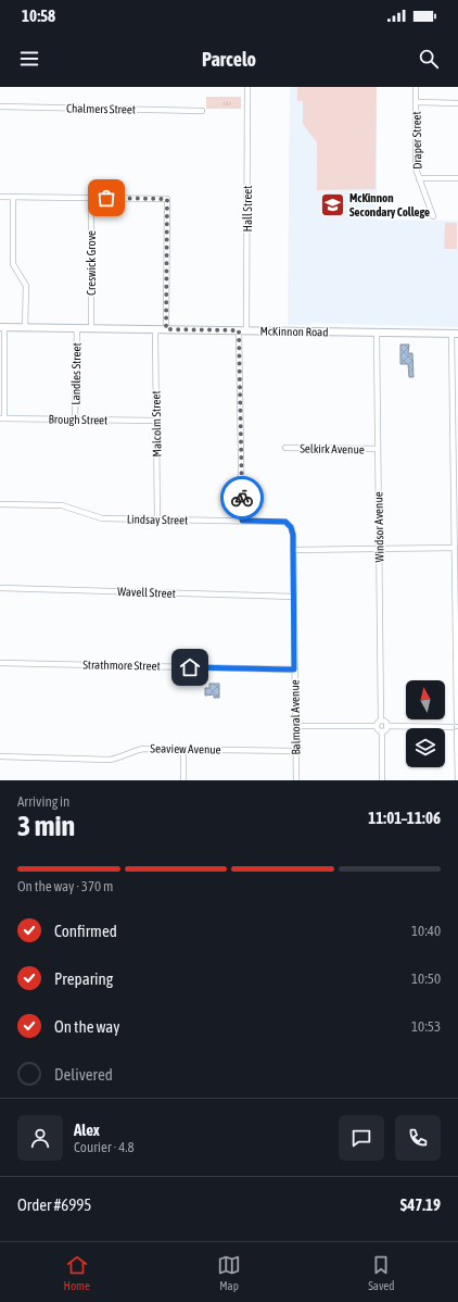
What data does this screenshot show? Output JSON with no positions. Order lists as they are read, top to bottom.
{
  "streets": {
    "street": [
      "Chalmers Street",
      "Draper Street",
      "Hall Street",
      "Creswick Grove",
      "McKinnon Road",
      "Landles Street",
      "Brough Street",
      "Malcolm Street",
      "Selkirk Avenue",
      "Lindsay Street",
      "Windsor Avenue",
      "Wavell Street",
      "Strathmore Street",
      "Balmoral Avenue",
      "Seaview Avenue"
    ]
  },
  "crossings": [
    ["Hall Street", "McKinnon Road"],
    ["Hall Street", "Lindsay Street"],
    ["Creswick Grove", "McKinnon Road"],
    ["McKinnon Road", "Landles Street"],
    ["McKinnon Road", "Malcolm Street"],
    ["McKinnon Road", "Windsor Avenue"],
    ["Landles Street", "Brough Street"],
    ["Brough Street", "Malcolm Street"],
    ["Malcolm Street", "Lindsay Street"],
    ["Selkirk Avenue", "Windsor Avenue"],
    ["Lindsay Street", "Balmoral Avenue"],
    ["Wavell Street", "Balmoral Avenue"],
    ["Strathmore Street", "Balmoral Avenue"],
    ["Balmoral Avenue", "Seaview Avenue"]
  ],
  "places": {
    "school or university": ["McKinnon Secondary College"]
  },
  "north": "top",
  "page": {
    "status": "10:58",
    "header": "Parcelo",
    "heading": ["3 min", "Arriving in", "11:01–11:06"],
    "panel": [
      "Alex",
      "Courier · 4.8",
      "Order #6995",
      "$47.19"
    ],
    "bar": "On the way · 370 m",
    "list": [
      ["Confirmed", "10:40"],
      ["Preparing", "10:50"],
      ["On the way", "10:53"],
      "Delivered"
    ],
    "tabs": ["Home", "Map", "Saved"]
  }
}
